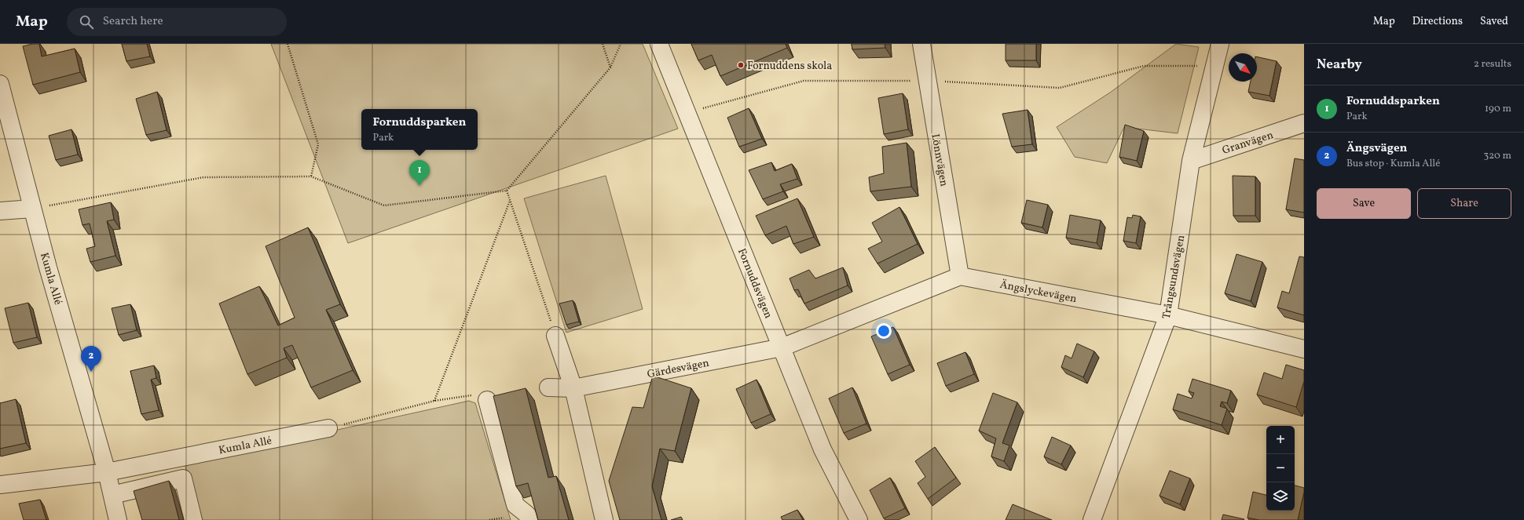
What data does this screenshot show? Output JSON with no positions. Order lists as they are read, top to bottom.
{
  "streets": {
    "street": [
      "Granvägen",
      "Lönnvägen",
      "Trångsundsvägen",
      "Kumla Allé",
      "Fornuddsvägen",
      "Ängslyckevägen",
      "Gärdesvägen"
    ]
  },
  "crossings": [
    ["Granvägen", "Trångsundsvägen"],
    ["Lönnvägen", "Ängslyckevägen"],
    ["Trångsundsvägen", "Ängslyckevägen"],
    ["Fornuddsvägen", "Gärdesvägen"]
  ],
  "places": ["Fornuddens skola"],
  "north": "bottom right",
  "page": {
    "header": "Map",
    "search": "Search here",
    "nav": ["Map", "Directions", "Saved"],
    "heading": ["Nearby", "2 results"],
    "list": [
      {
        "mark": "1",
        "name": "Fornuddsparken",
        "note": "Park",
        "value": "190 m"
      },
      {
        "mark": "2",
        "name": "Ängsvägen",
        "note": "Bus stop · Kumla Allé",
        "value": "320 m"
      }
    ],
    "popup": ["Fornuddsparken", "Park"],
    "pins": ["1", "2"],
    "buttons": ["Save", "Share"],
    "map_buttons": ["+", "−"]
  }
}
